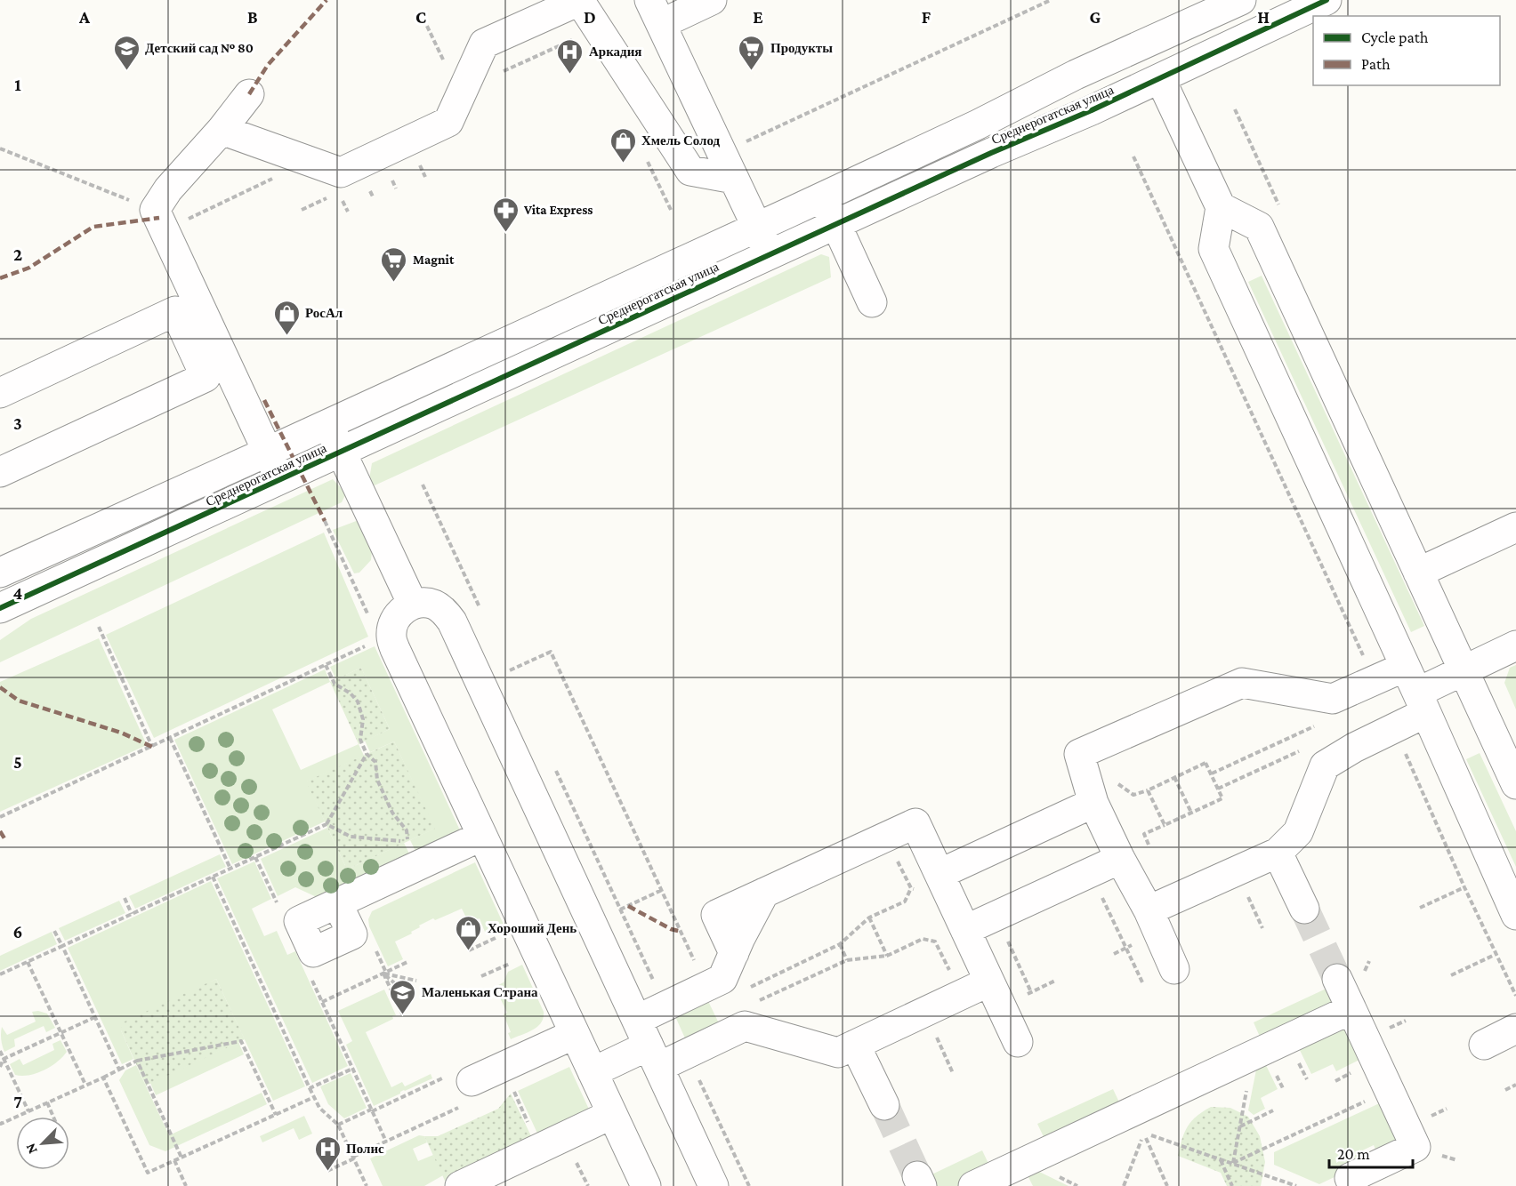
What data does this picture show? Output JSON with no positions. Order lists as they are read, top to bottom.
{
  "streets": {
    "street": ["Среднерогатская улица"]
  },
  "places": {
    "school or university": ["Детский сад № 80", "Маленькая Страна"],
    "supermarket": ["Продукты", "Magnit"],
    "hospital": ["Аркадия", "Полис"],
    "shop": ["Хмель Солод", "РосАл", "Хороший День"],
    "pharmacy": ["Vita Express"]
  },
  "legend": ["Cycle path", "Path"],
  "scale_bar": "20 m",
  "north": "bottom left",
  "grid": {
    "columns": [
      "A",
      "B",
      "C",
      "D",
      "E",
      "F",
      "G",
      "H"
    ],
    "rows": [
      "1",
      "2",
      "3",
      "4",
      "5",
      "6",
      "7"
    ]
  }
}
